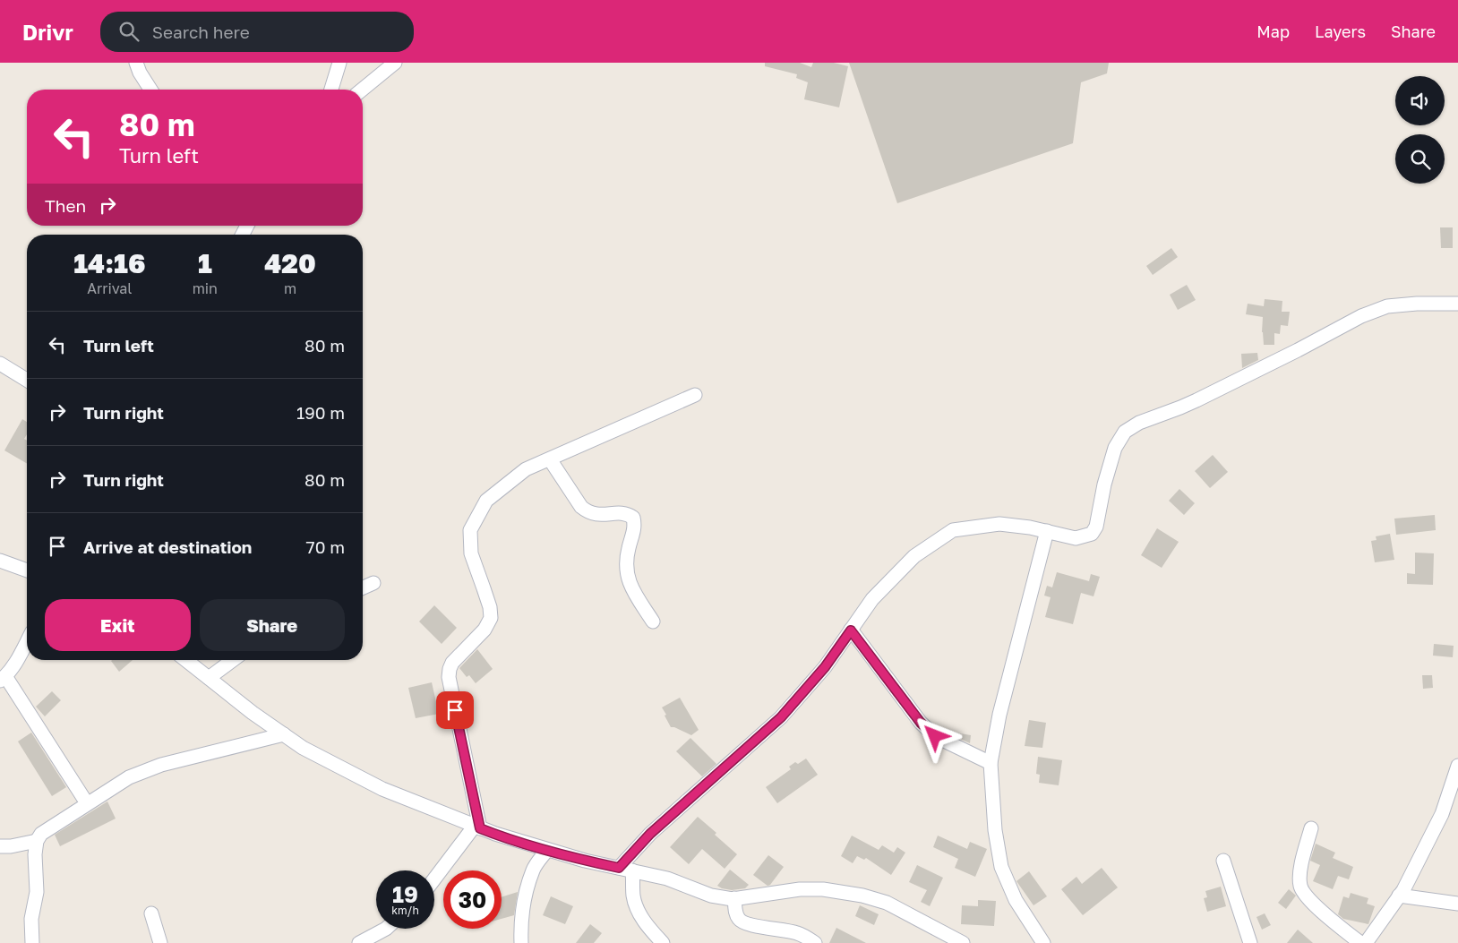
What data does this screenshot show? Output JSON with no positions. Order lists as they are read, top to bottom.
{
  "page": {
    "header": "Drivr",
    "search": "Search here",
    "nav": ["Map", "Layers", "Share"],
    "turn": ["80 m", "Turn left"],
    "then": "Then",
    "eta": [
      "14:16",
      "Arrival",
      "1",
      "min",
      "420",
      "m"
    ],
    "list": [
      {
        "name": "Turn left",
        "value": "80 m"
      },
      {
        "name": "Turn right",
        "value": "190 m"
      },
      {
        "name": "Turn right",
        "value": "80 m"
      },
      {
        "name": "Arrive at destination",
        "value": "70 m"
      }
    ],
    "buttons": ["Exit", "Share"],
    "speed": "19 km/h",
    "limit": "30"
  }
}
